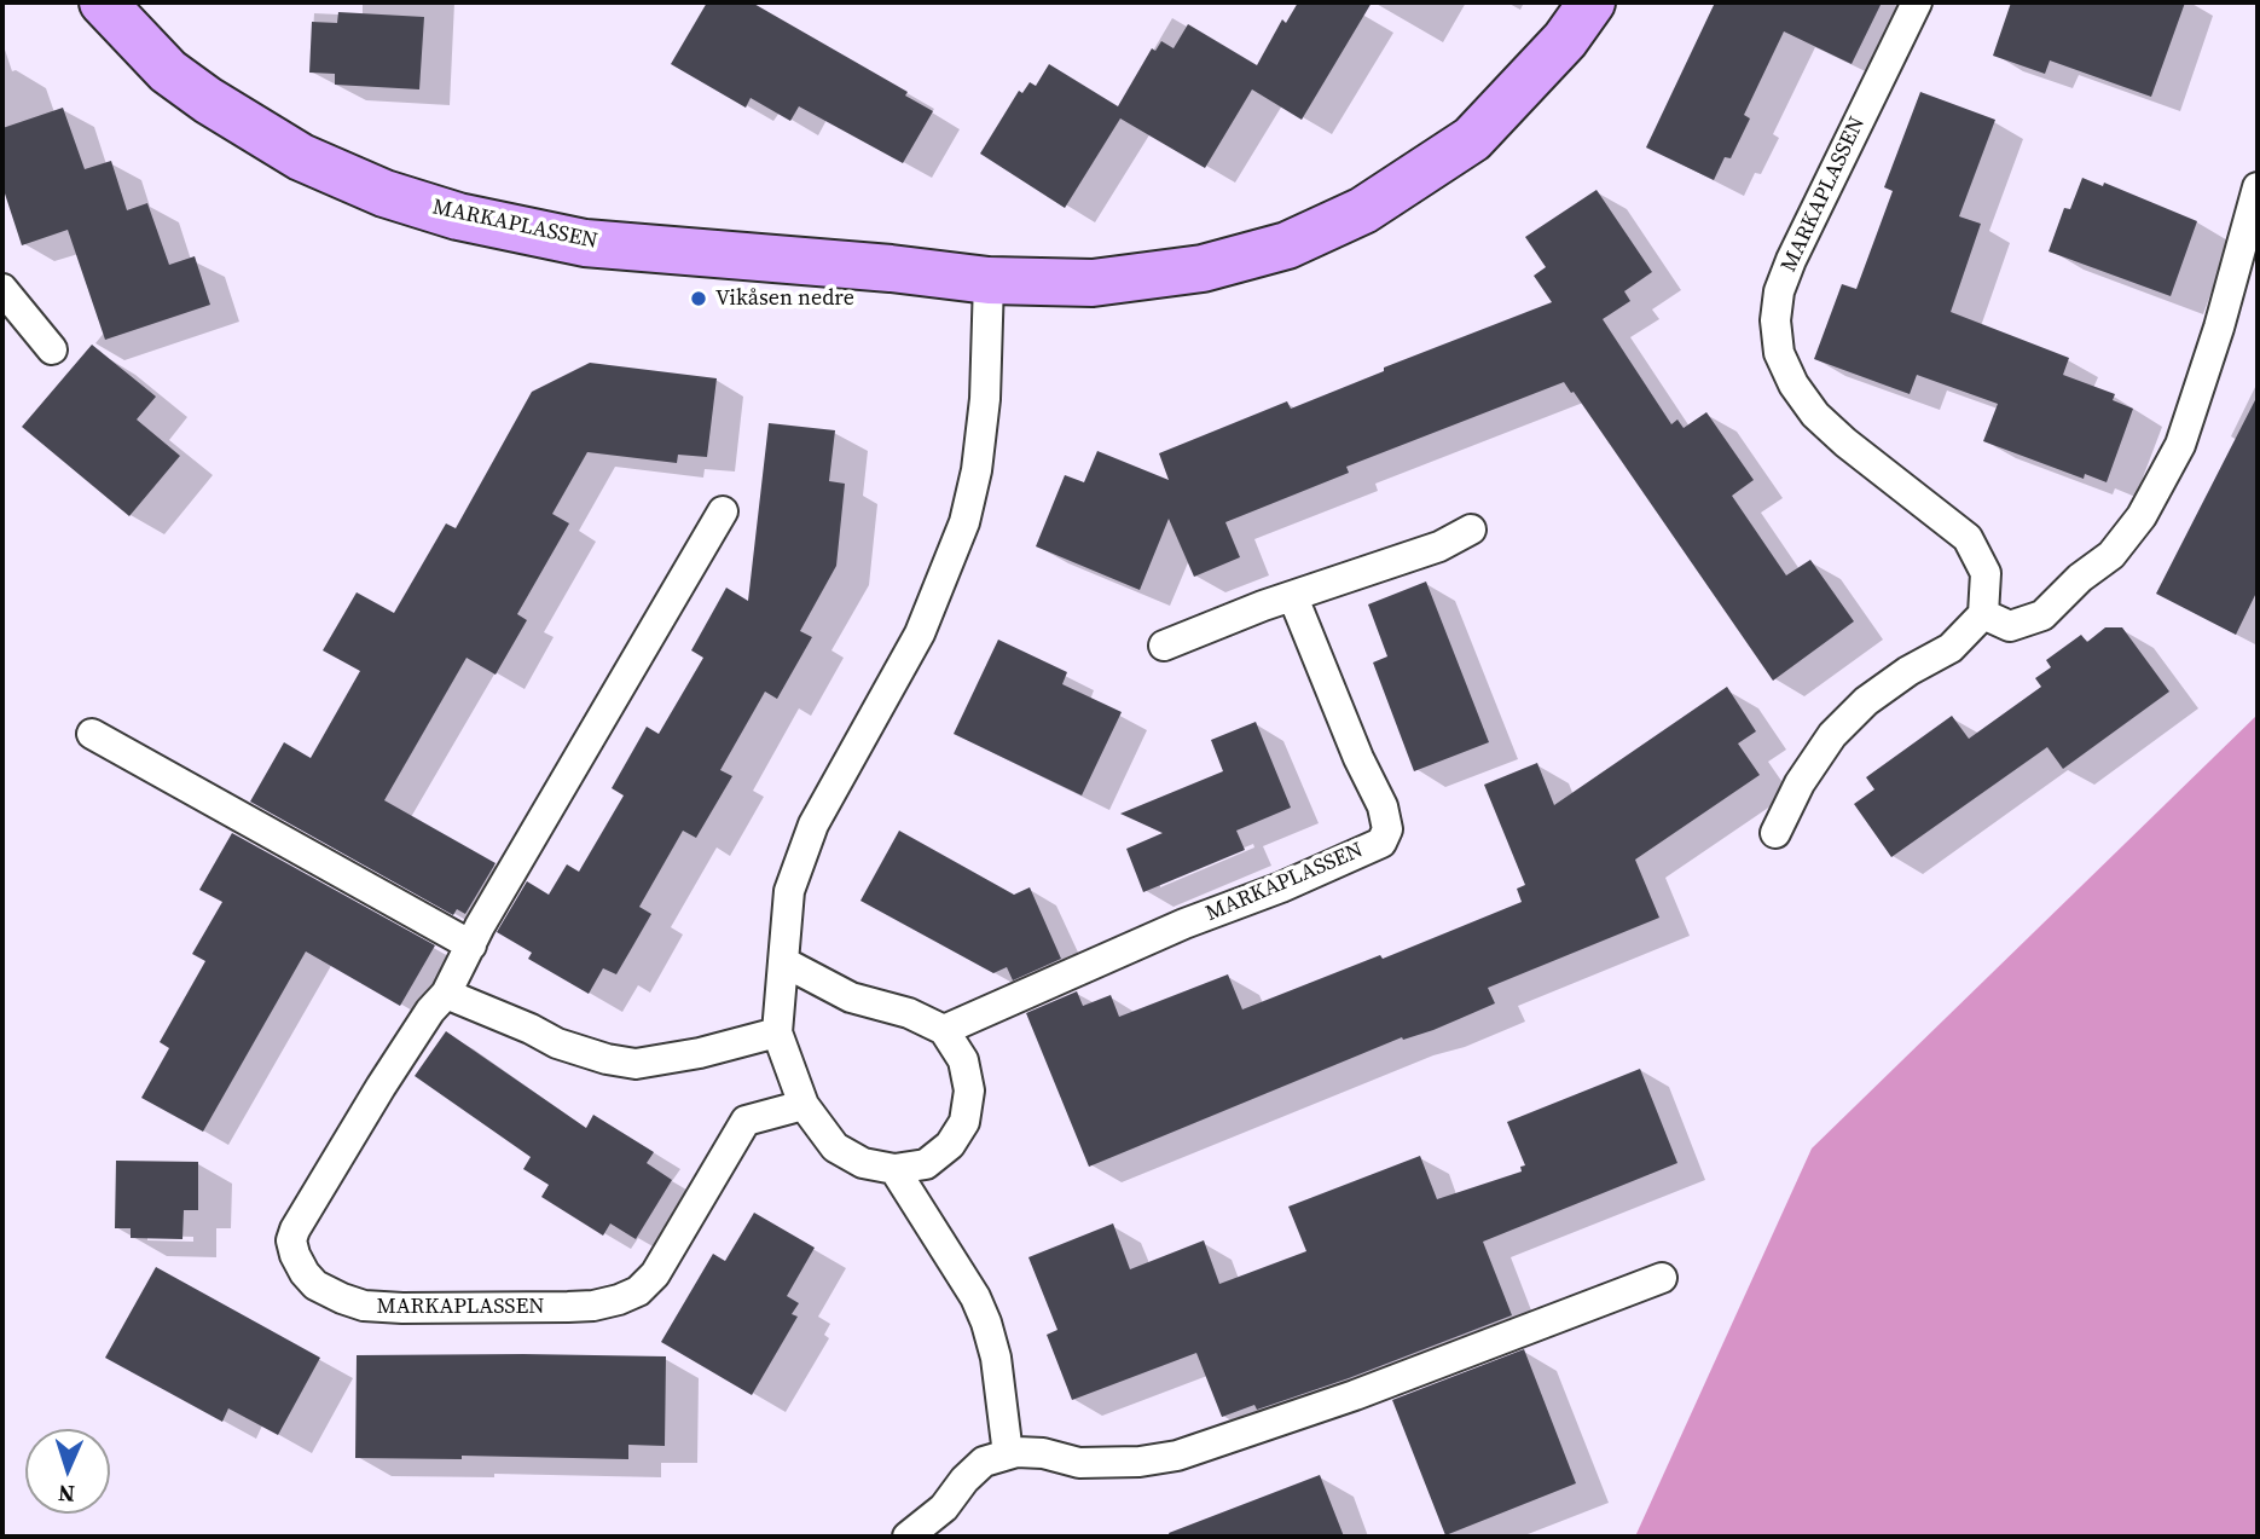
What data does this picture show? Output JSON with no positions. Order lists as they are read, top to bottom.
{
  "streets": {
    "street": ["MARKAPLASSEN"]
  },
  "places": ["Vikåsen nedre"],
  "north": "bottom"
}
